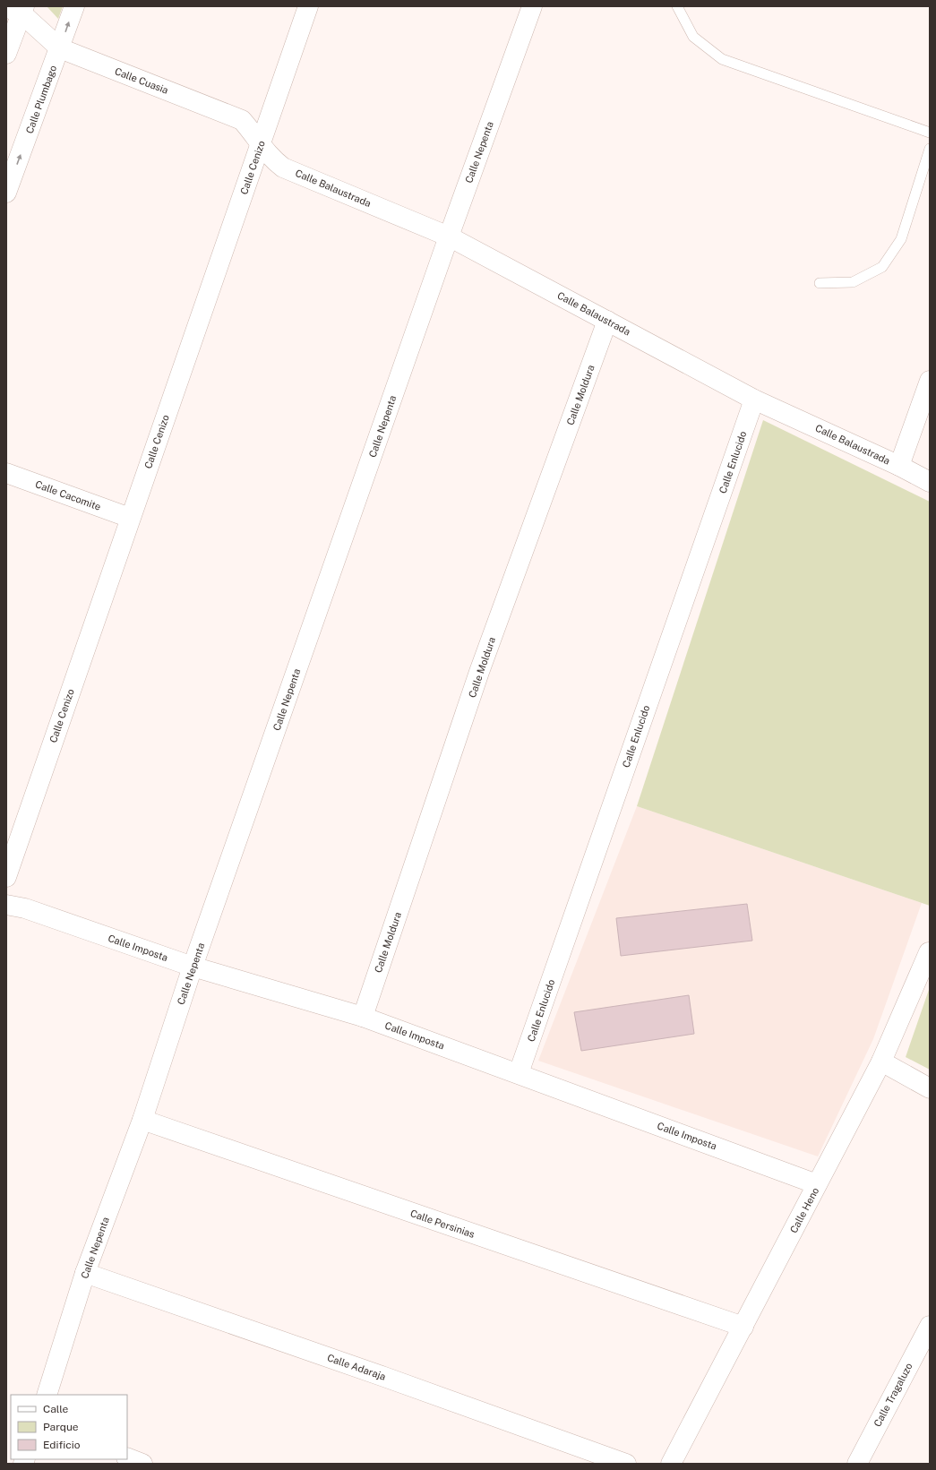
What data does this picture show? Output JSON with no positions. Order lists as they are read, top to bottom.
{
  "streets": {
    "street": [
      "Calle Cuasia",
      "Calle Plumbago",
      "Calle Nepenta",
      "Calle Cenizo",
      "Calle Balaustrada",
      "Calle Moldura",
      "Calle Enlucido",
      "Calle Cacomite",
      "Calle Imposta",
      "Calle Heno",
      "Calle Persinias",
      "Calle Adaraja",
      "Calle Tragaluzo"
    ]
  },
  "crossings": [
    ["Calle Cuasia", "Calle Plumbago"],
    ["Calle Cuasia", "Calle Cenizo"],
    ["Calle Cuasia", "Calle Balaustrada"],
    ["Calle Nepenta", "Calle Balaustrada"],
    ["Calle Nepenta", "Calle Imposta"],
    ["Calle Nepenta", "Calle Persinias"],
    ["Calle Nepenta", "Calle Adaraja"],
    ["Calle Cenizo", "Calle Balaustrada"],
    ["Calle Cenizo", "Calle Cacomite"],
    ["Calle Balaustrada", "Calle Moldura"],
    ["Calle Balaustrada", "Calle Enlucido"],
    ["Calle Moldura", "Calle Imposta"],
    ["Calle Enlucido", "Calle Imposta"],
    ["Calle Imposta", "Calle Heno"],
    ["Calle Heno", "Calle Persinias"]
  ],
  "one_way": ["Calle Plumbago"],
  "legend": ["Calle", "Parque", "Edificio"]
}
